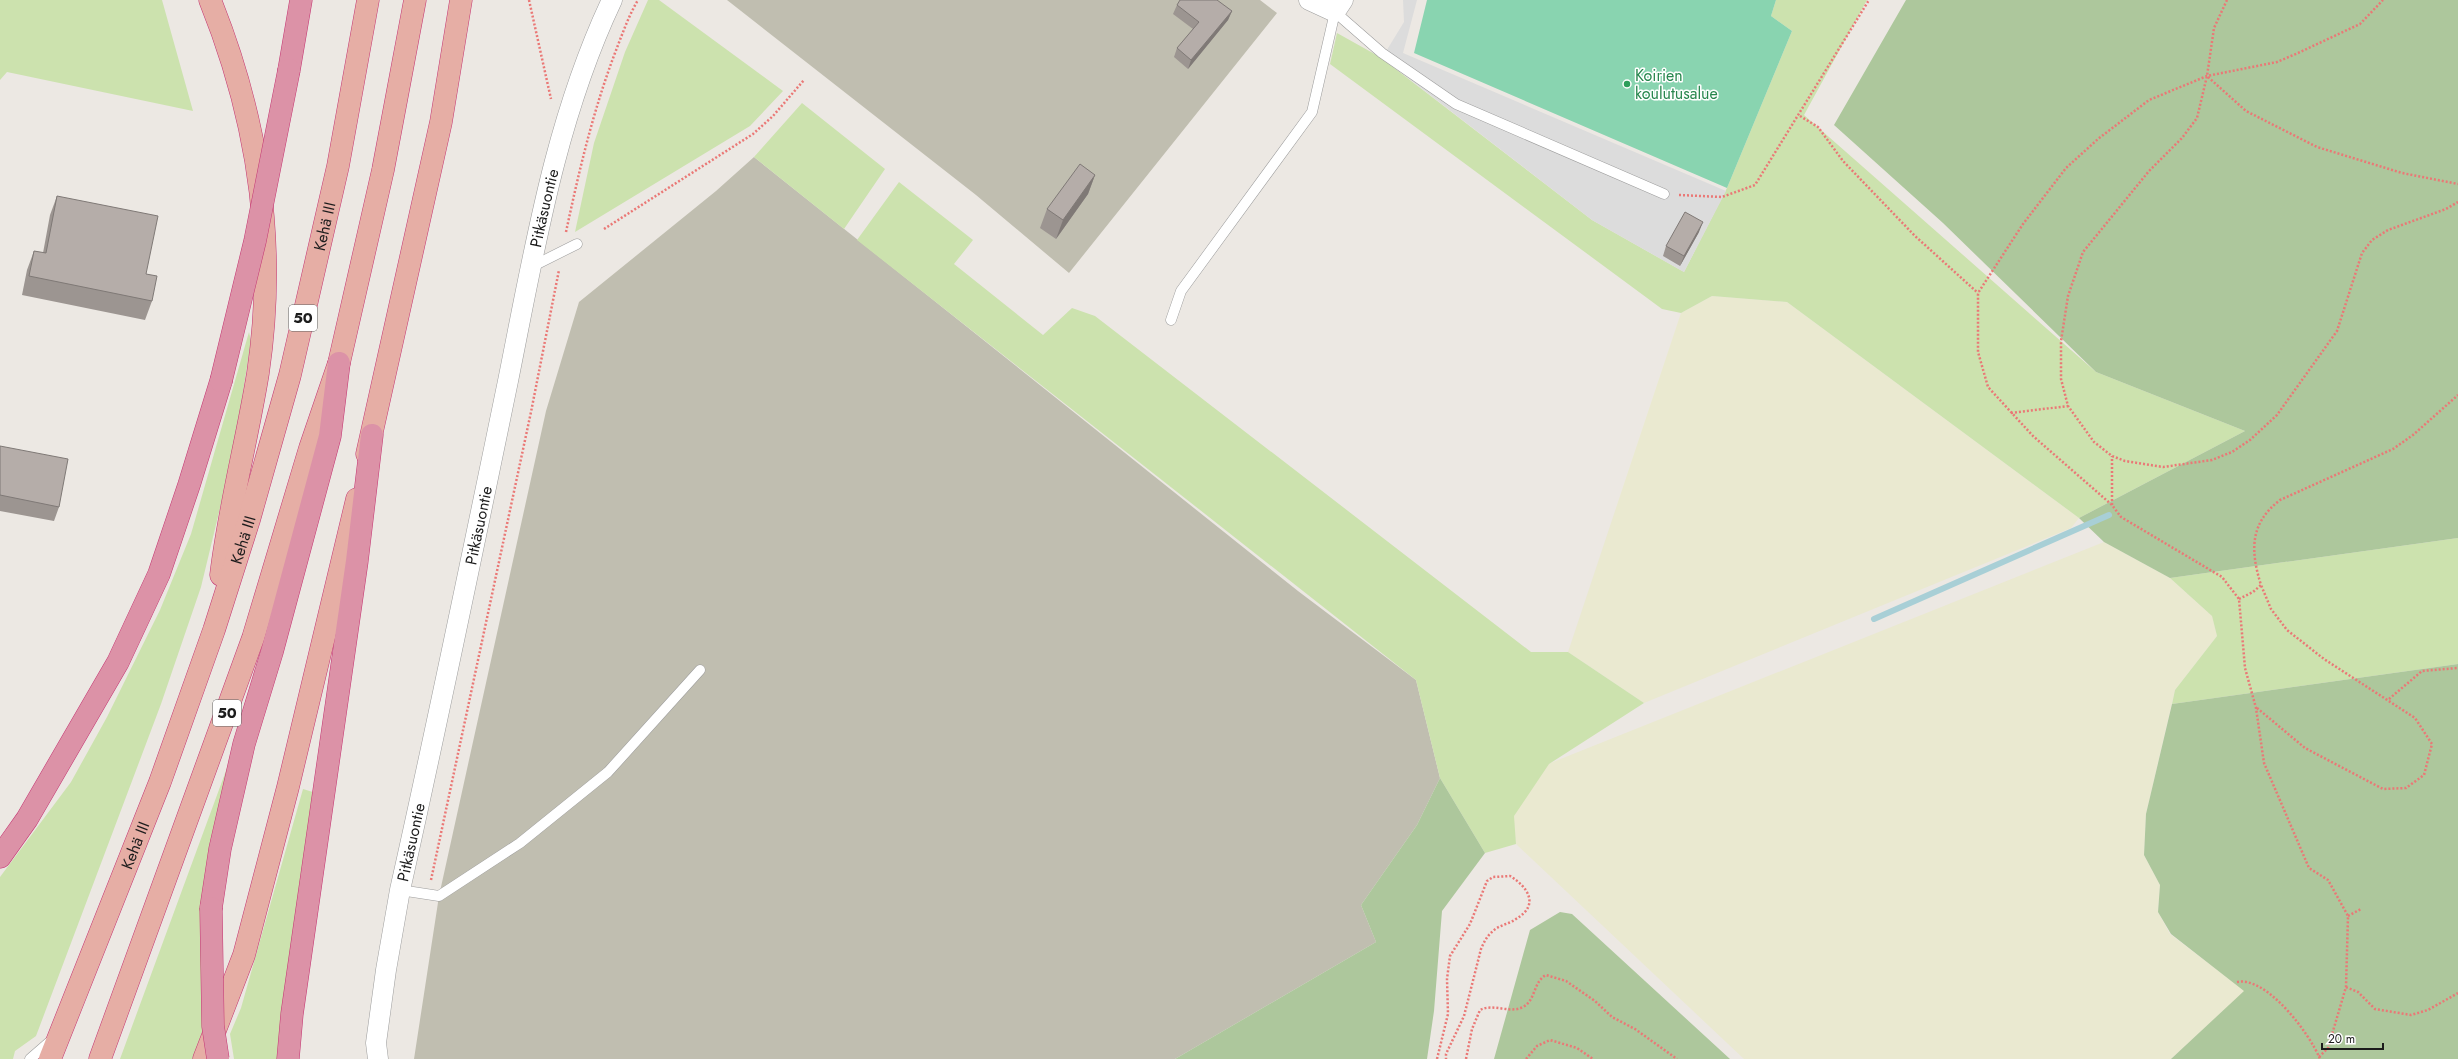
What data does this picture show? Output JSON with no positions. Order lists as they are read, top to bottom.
{
  "streets": {
    "highway": ["Kehä III", "50"],
    "street": ["Pitkäsuontie"]
  },
  "places": ["Koirien koulutusalue"],
  "scale_bar": "20 m"
}
